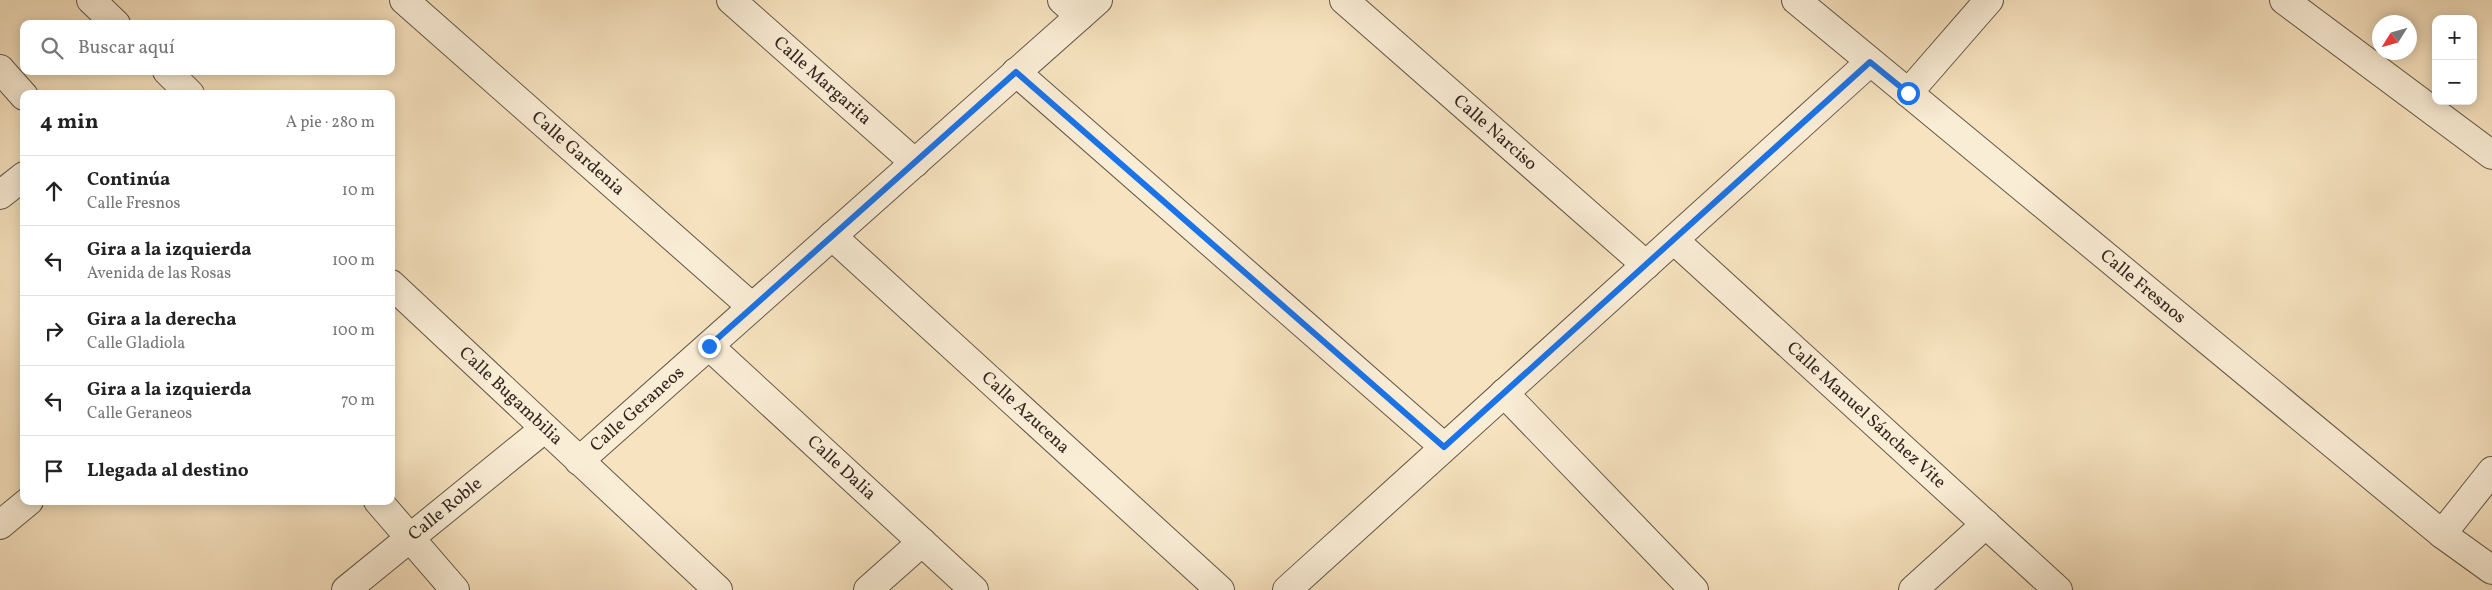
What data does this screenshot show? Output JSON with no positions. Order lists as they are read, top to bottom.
{
  "streets": {
    "street": [
      "Calle Margarita",
      "Calle Narciso",
      "Calle Gardenia",
      "Calle Fresnos",
      "Calle Bugambilia",
      "Calle Geraneos",
      "Calle Azucena",
      "Calle Manuel Sánchez Vite",
      "Calle Dalia",
      "Calle Roble"
    ]
  },
  "crossings": [
    ["Calle Margarita", "Calle Geraneos"],
    ["Calle Gardenia", "Calle Geraneos"],
    ["Calle Bugambilia", "Calle Geraneos"],
    ["Calle Bugambilia", "Calle Roble"],
    ["Calle Geraneos", "Calle Azucena"],
    ["Calle Geraneos", "Calle Dalia"]
  ],
  "north": "bottom left",
  "page": {
    "map_buttons": ["+", "−"],
    "search": "Buscar aquí",
    "heading": ["4 min", "A pie · 280 m"],
    "list": [
      ["Continúa", "Calle Fresnos", "10 m"],
      ["Gira a la izquierda", "Avenida de las Rosas", "100 m"],
      ["Gira a la derecha", "Calle Gladiola", "100 m"],
      ["Gira a la izquierda", "Calle Geraneos", "70 m"],
      "Llegada al destino"
    ]
  }
}
